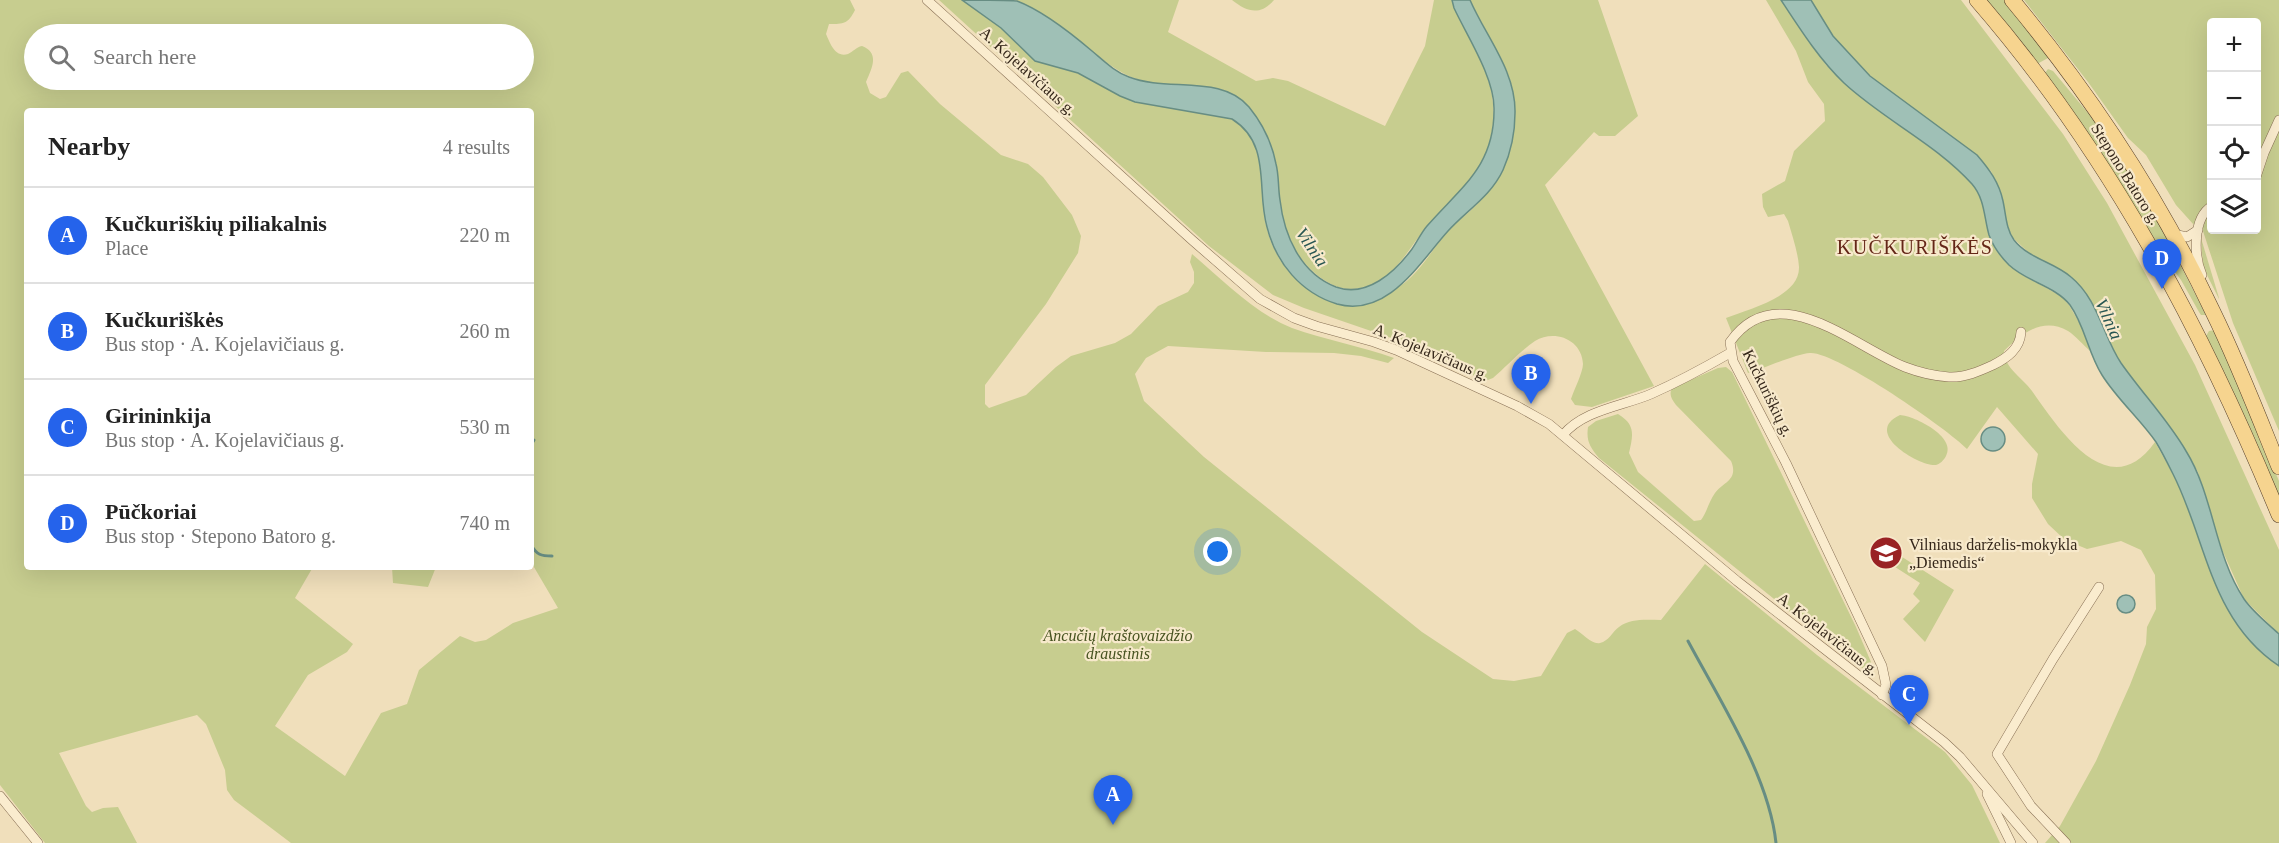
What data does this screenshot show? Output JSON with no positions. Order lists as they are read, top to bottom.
{
  "streets": {
    "main road": ["Stepono Batoro g."],
    "street": ["A. Kojelavičiaus g.", "Kučkuriškių g."]
  },
  "crossings": [
    ["A. Kojelavičiaus g.", "Kučkuriškių g."]
  ],
  "districts": ["KUČKURIŠKĖS"],
  "water": ["Vilnia"],
  "parks": ["Ancučių kraštovaizdžio draustinis"],
  "places": {
    "school or university": ["Vilniaus darželis-mokykla „Diemedis“"]
  },
  "page": {
    "map_buttons": ["+", "−"],
    "search": "Search here",
    "heading": ["Nearby", "4 results"],
    "list": [
      {
        "mark": "A",
        "name": "Kučkuriškių piliakalnis",
        "note": "Place",
        "value": "220 m"
      },
      {
        "mark": "B",
        "name": "Kučkuriškės",
        "note": "Bus stop · A. Kojelavičiaus g.",
        "value": "260 m"
      },
      {
        "mark": "C",
        "name": "Girininkija",
        "note": "Bus stop · A. Kojelavičiaus g.",
        "value": "530 m"
      },
      {
        "mark": "D",
        "name": "Pūčkoriai",
        "note": "Bus stop · Stepono Batoro g.",
        "value": "740 m"
      }
    ],
    "pins": [
      "D",
      "B",
      "C",
      "A"
    ]
  }
}
